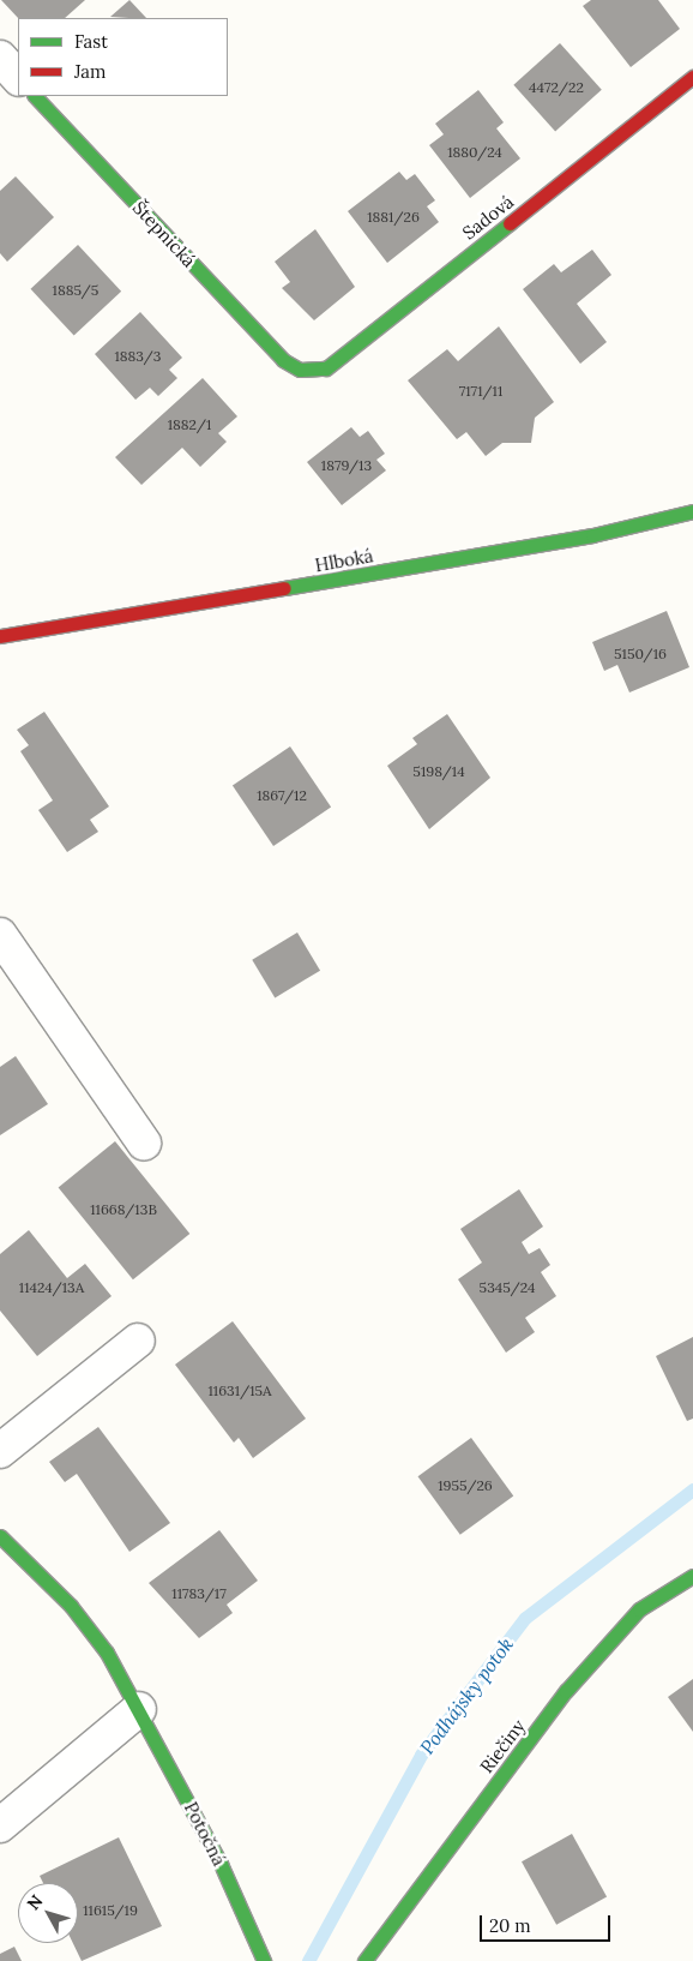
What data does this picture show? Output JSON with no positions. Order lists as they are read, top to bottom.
{
  "streets": {
    "street": [
      "Sadová",
      "Štepnická",
      "Hlboká",
      "Riečiny",
      "Potočná"
    ]
  },
  "crossings": [
    ["Sadová", "Štepnická"]
  ],
  "water": ["Podhájsky potok"],
  "house_numbers": [
    "4472/22",
    "1880/24",
    "1881/26",
    "1885/5",
    "1883/3",
    "7171/11",
    "1882/1",
    "1879/13",
    "5150/16",
    "5198/14",
    "1867/12",
    "11668/13B",
    "11424/13A",
    "5345/24",
    "11631/15A",
    "1955/26",
    "11783/17",
    "11615/19"
  ],
  "legend": ["Fast", "Jam"],
  "scale_bar": "20 m",
  "north": "top left"
}
